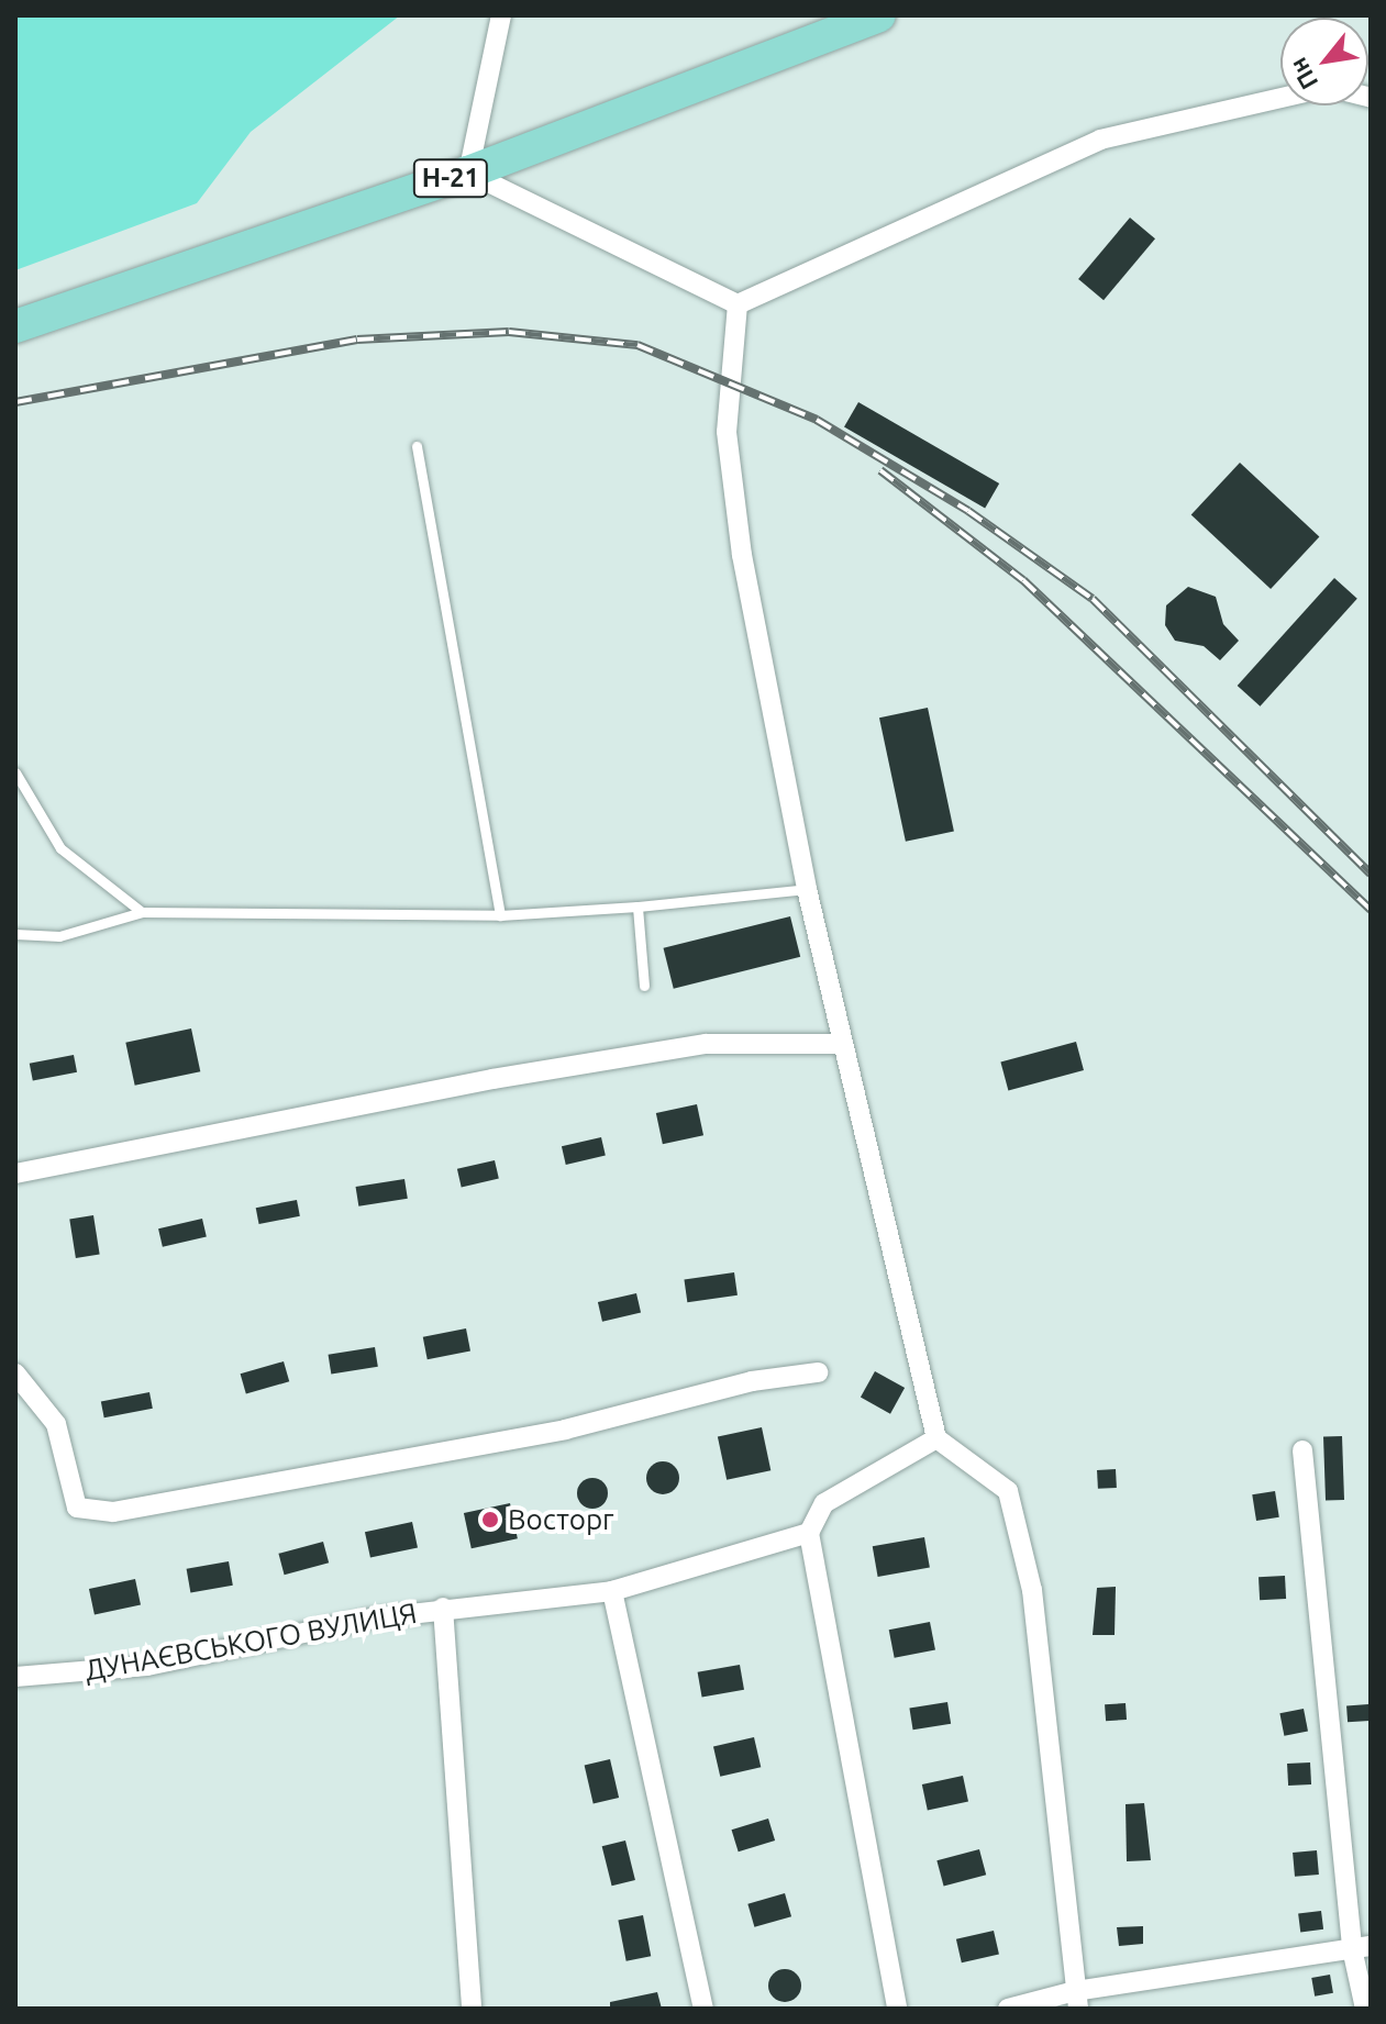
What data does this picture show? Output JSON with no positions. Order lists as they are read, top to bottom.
{
  "streets": {
    "main road": ["Н-21"],
    "street": ["ДУНАЄВСЬКОГО ВУЛИЦЯ"]
  },
  "places": ["Восторг"],
  "north": "bottom left"
}
